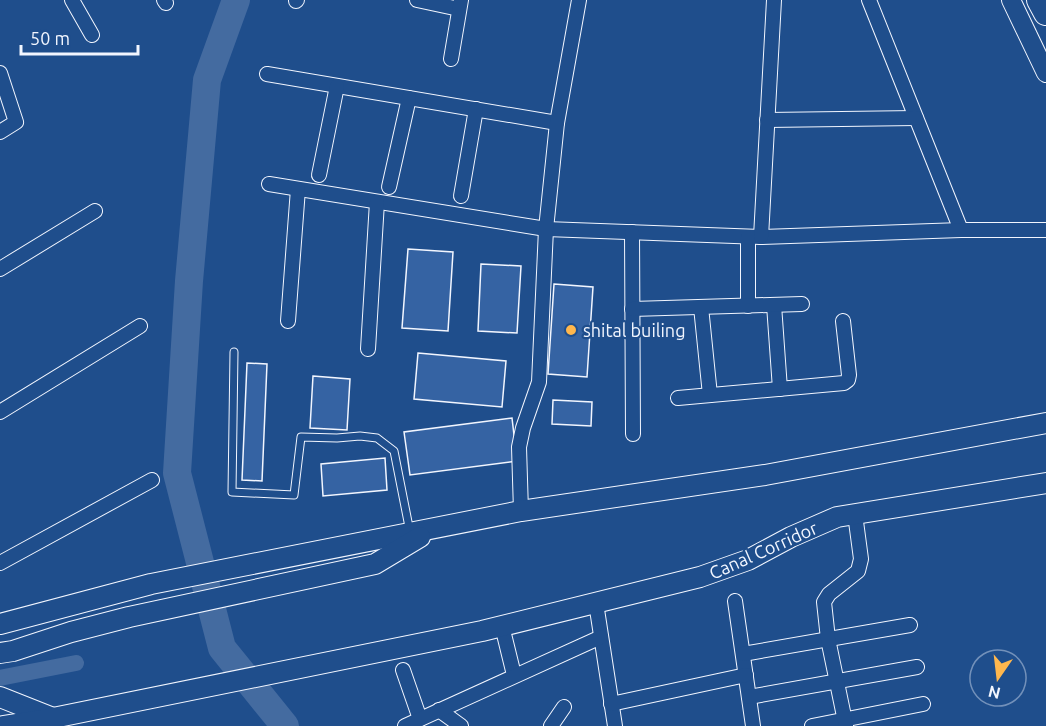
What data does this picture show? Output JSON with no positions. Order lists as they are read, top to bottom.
{
  "streets": {
    "main road": ["Canal Corridor"]
  },
  "places": ["shital builing"],
  "scale_bar": "50 m",
  "north": "bottom"
}
